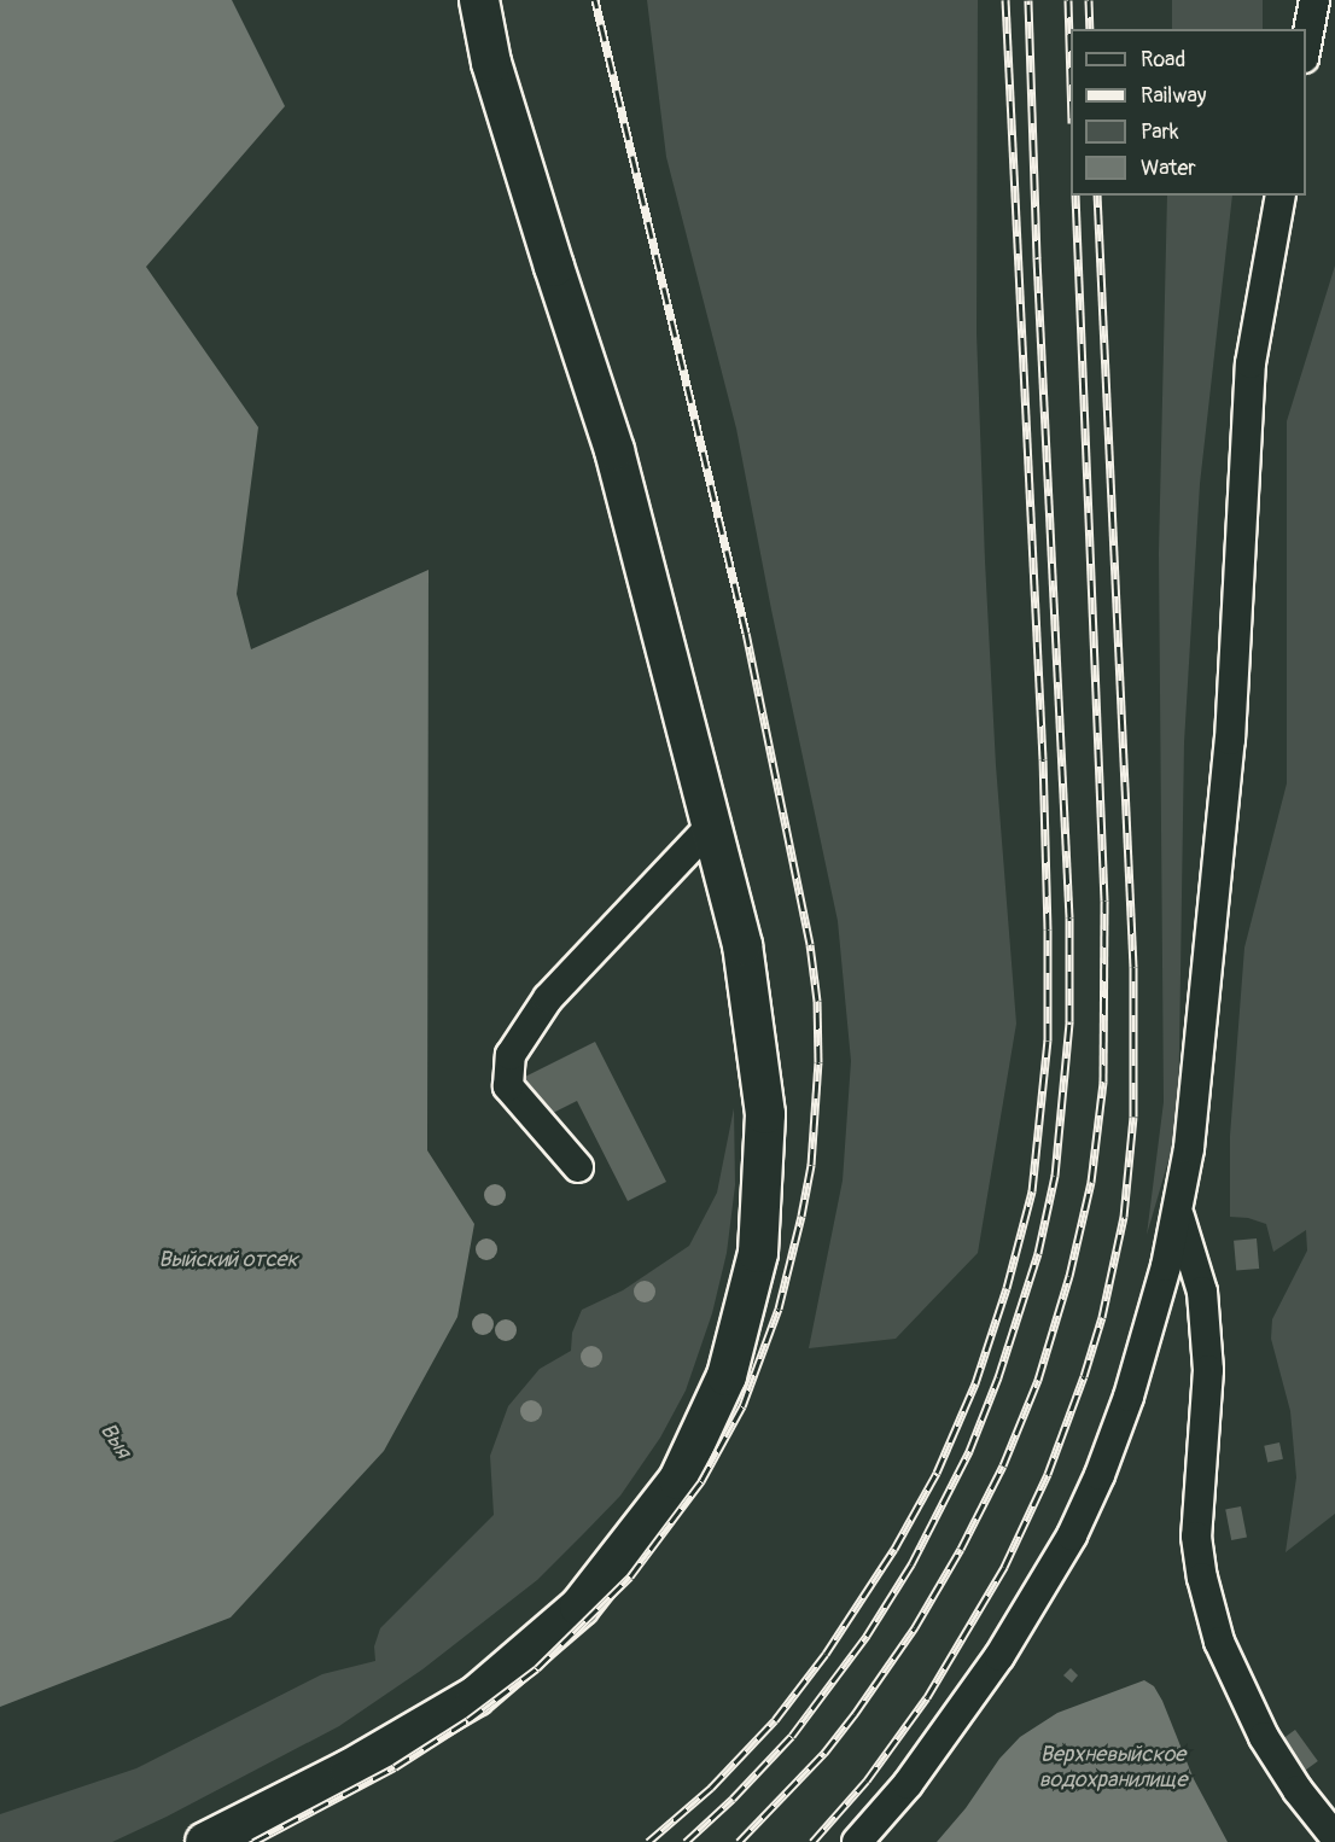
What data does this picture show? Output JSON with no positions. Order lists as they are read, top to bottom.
{
  "water": ["Выйский отсек", "Выя", "Верхневыйское водохранилище"],
  "legend": [
    "Road",
    "Railway",
    "Park",
    "Water"
  ]
}
